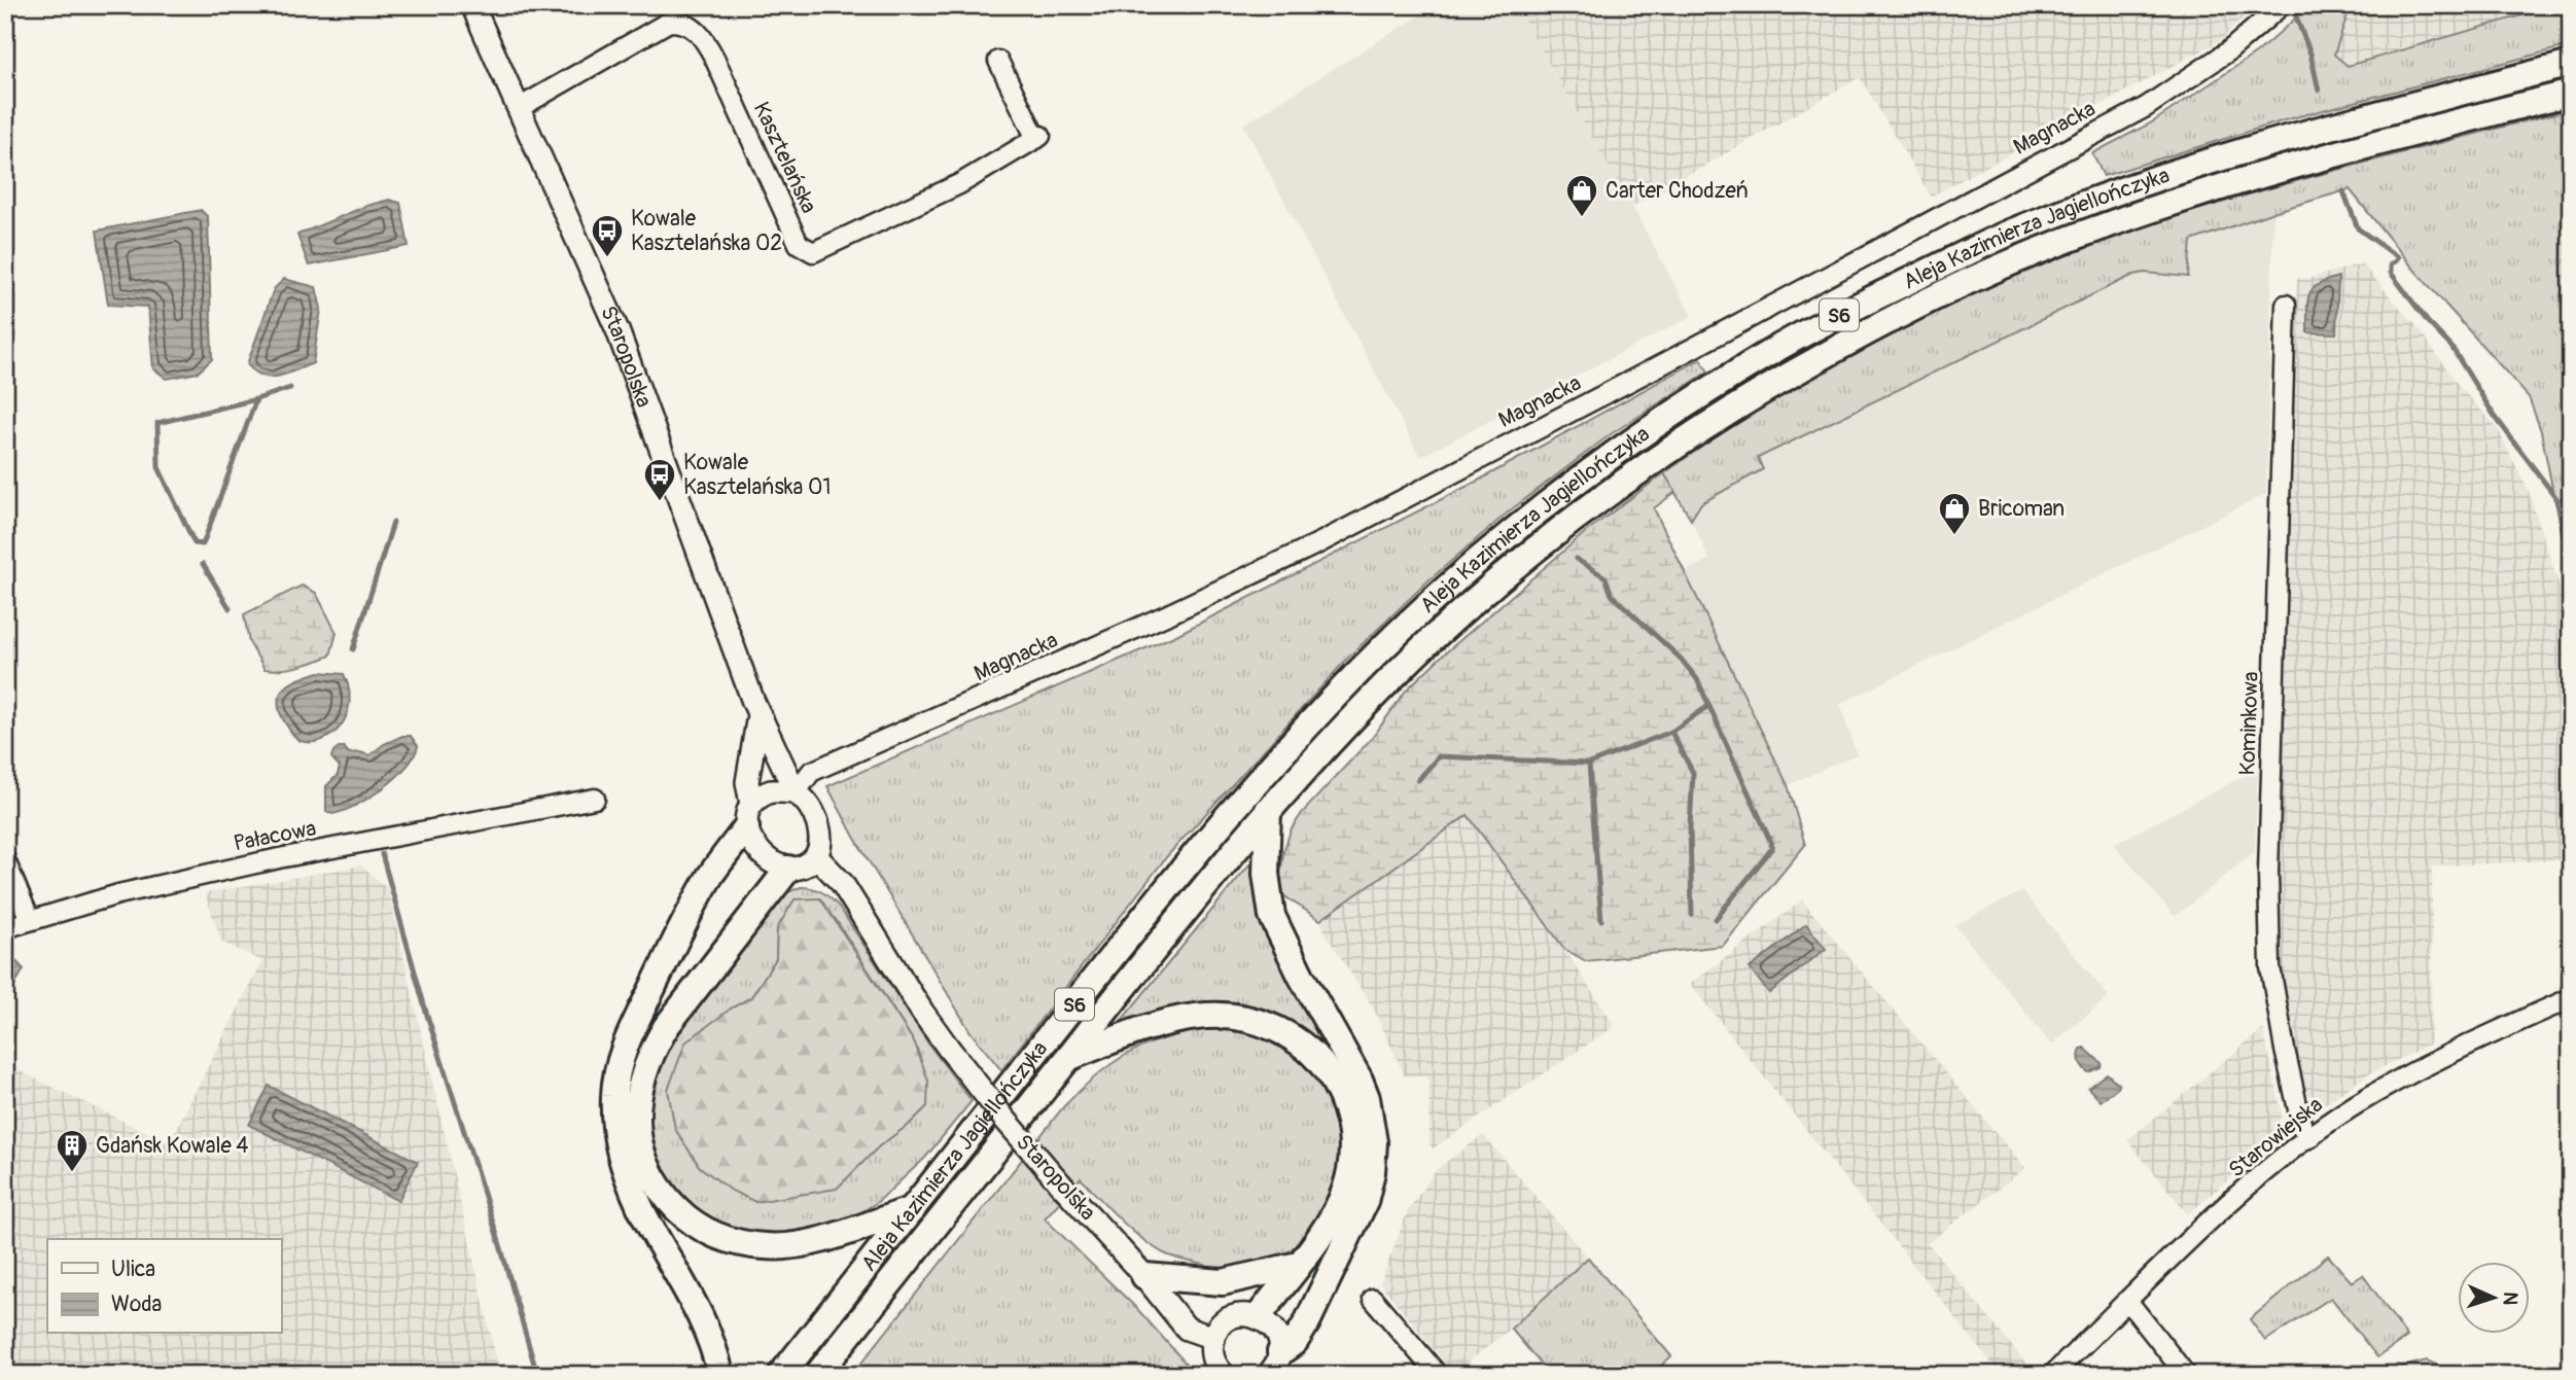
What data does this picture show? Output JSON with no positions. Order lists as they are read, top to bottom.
{
  "streets": {
    "highway": ["Aleja Kazimierza Jagiellończyka", "S6"],
    "main road": ["Staropolska"],
    "street": [
      "Magnacka",
      "Kasztelańska",
      "Kominkowa",
      "Pałacowa",
      "Starowiejska"
    ]
  },
  "crossings": [
    ["Magnacka", "Staropolska"],
    ["Kasztelańska", "Staropolska"],
    ["Kominkowa", "Starowiejska"]
  ],
  "places": {
    "shop": ["Carter Chodzeń", "Bricoman"],
    "bus stop": ["Kowale Kasztelańska 02", "Kowale Kasztelańska 01"],
    "building": ["Gdańsk Kowale 4"]
  },
  "legend": ["Ulica", "Woda"],
  "north": "right"
}
